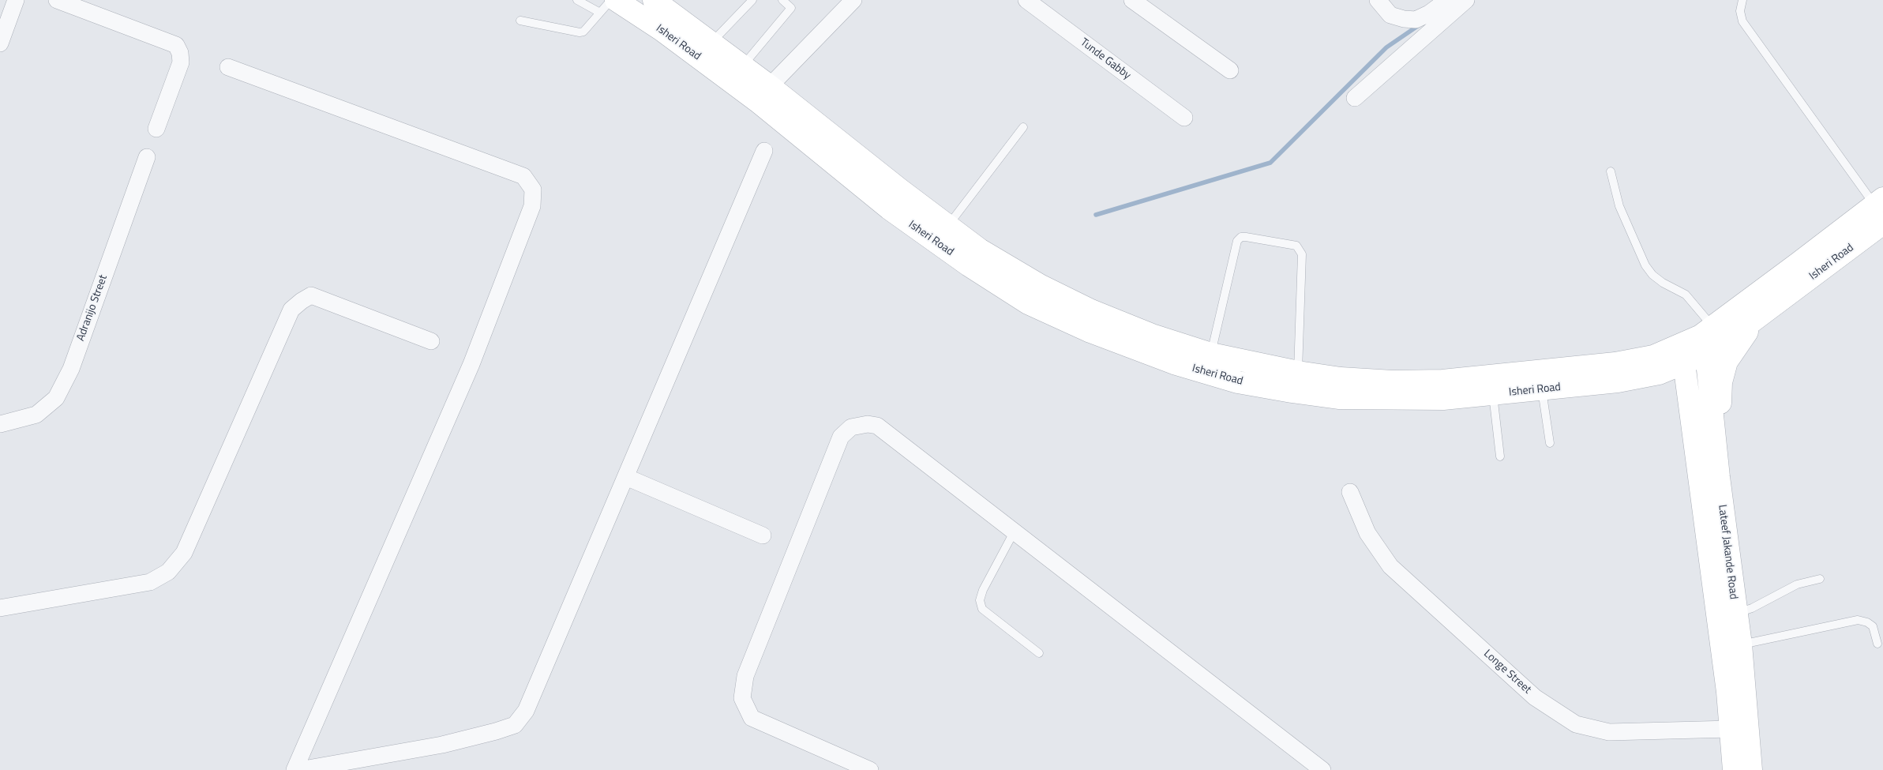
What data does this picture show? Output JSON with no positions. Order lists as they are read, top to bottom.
{
  "streets": {
    "main road": ["Isheri Road", "Lateef Jakande Road"],
    "street": ["Tunde Gabby", "Adranijo Street", "Longe Street"]
  },
  "crossings": [
    ["Isheri Road", "Lateef Jakande Road"],
    ["Lateef Jakande Road", "Longe Street"]
  ]
}
